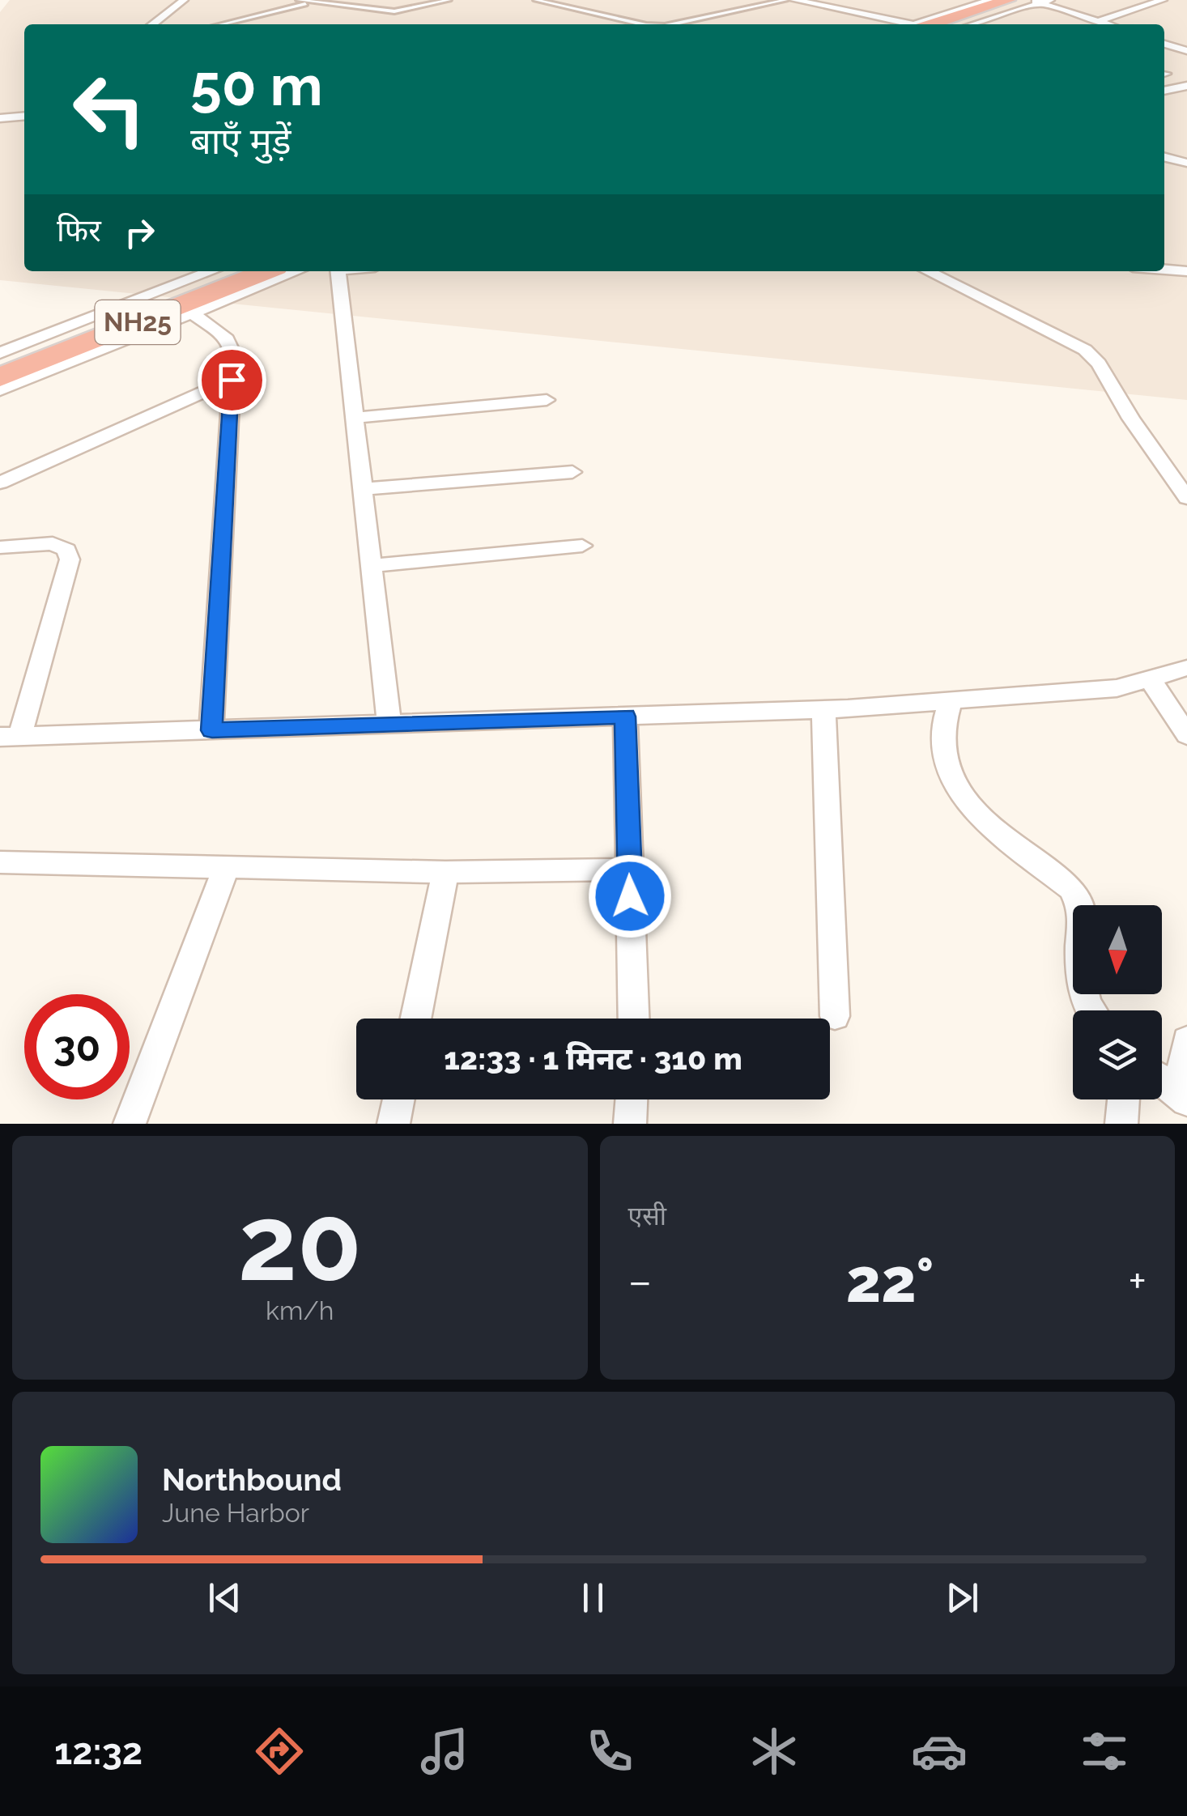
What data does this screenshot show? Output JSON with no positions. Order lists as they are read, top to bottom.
{
  "streets": {
    "highway": ["NH25"]
  },
  "north": "bottom",
  "page": {
    "turn": ["50 m", "बाएँ मुड़ें"],
    "then": "फिर",
    "limit": "30",
    "trip": "12:33 · 1 मिनट · 310 m",
    "tile": [
      ["20", "km/h"],
      "एसी"
    ],
    "heat": ["−", "22°", "+"],
    "song": ["Northbound", "June Harbor"],
    "tabs": "12:32"
  }
}
